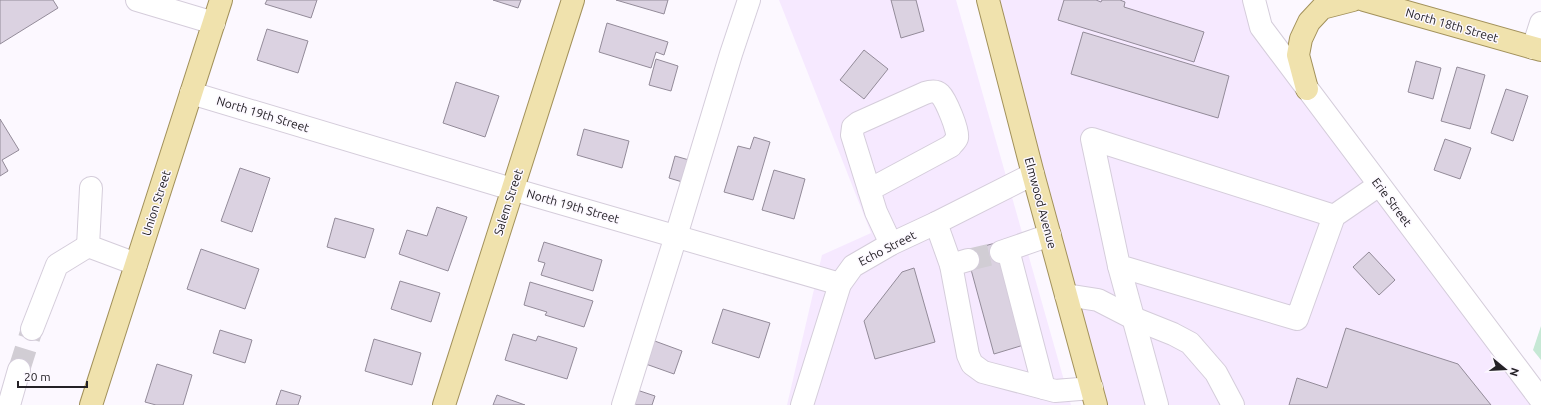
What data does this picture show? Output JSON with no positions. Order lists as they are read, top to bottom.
{
  "streets": {
    "main road": [
      "North 18th Street",
      "Salem Street",
      "Union Street",
      "Elmwood Avenue"
    ],
    "street": ["North 19th Street", "Erie Street", "Echo Street"]
  },
  "crossings": [
    ["North 19th Street", "Salem Street"],
    ["North 19th Street", "Union Street"],
    ["North 19th Street", "Echo Street"],
    ["Elmwood Avenue", "Echo Street"]
  ],
  "scale_bar": "20 m",
  "north": "right"
}
